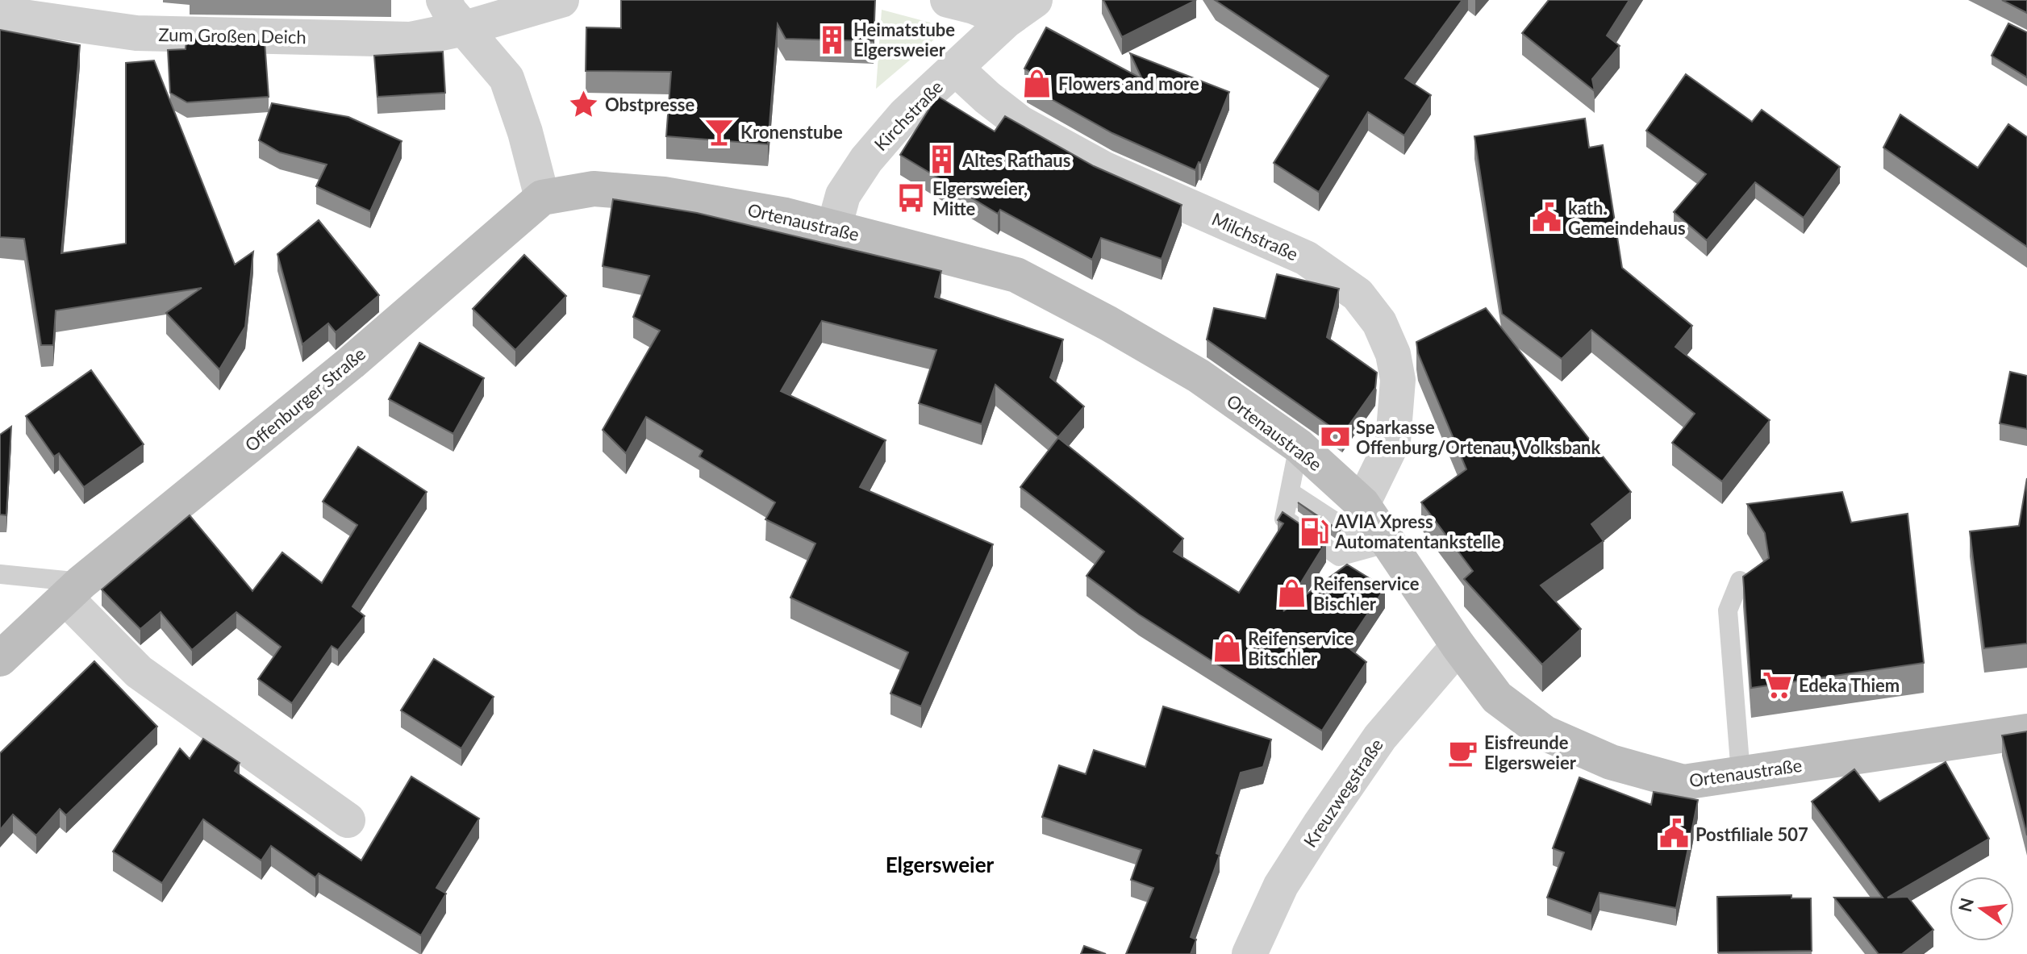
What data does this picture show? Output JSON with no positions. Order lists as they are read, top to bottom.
{
  "streets": {
    "street": [
      "Zum Großen Deich",
      "Kirchstraße",
      "Ortenaustraße",
      "Milchstraße",
      "Offenburger Straße",
      "Kreuzwegstraße"
    ]
  },
  "crossings": [
    ["Kirchstraße", "Ortenaustraße"],
    ["Kirchstraße", "Milchstraße"],
    ["Ortenaustraße", "Milchstraße"],
    ["Ortenaustraße", "Offenburger Straße"],
    ["Ortenaustraße", "Kreuzwegstraße"]
  ],
  "districts": ["Elgersweier"],
  "places": {
    "building": ["Heimatstube Elgersweier", "Altes Rathaus"],
    "shop": ["Flowers and more", "Reifenservice Bischler", "Reifenservice Bitschler"],
    "place": ["Obstpresse"],
    "bar": ["Kronenstube"],
    "bus stop": ["Elgersweier, Mitte"],
    "public building": ["kath. Gemeindehaus", "Postfiliale 507"],
    "bank": ["Sparkasse Offenburg/Ortenau, Volksbank"],
    "fuel station": ["AVIA Xpress Automatentankstelle"],
    "supermarket": ["Edeka Thiem"],
    "cafe": ["Eisfreunde Elgersweier"]
  },
  "north": "left"
}
